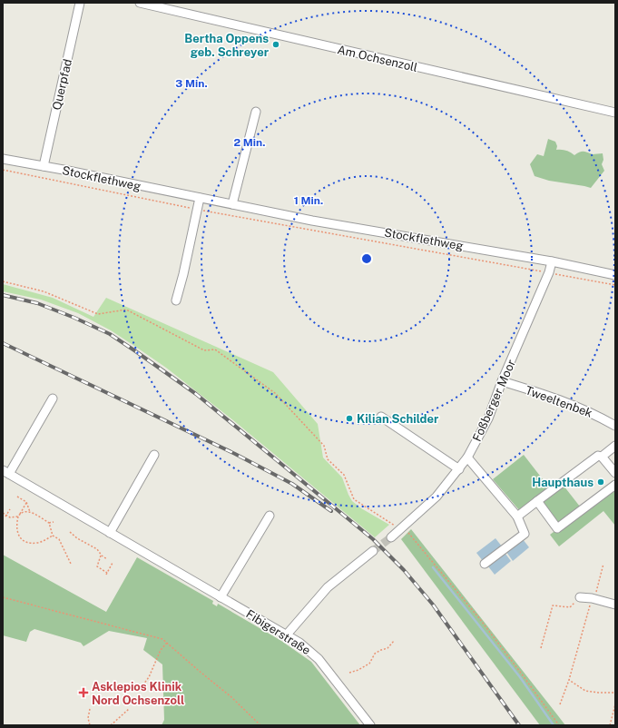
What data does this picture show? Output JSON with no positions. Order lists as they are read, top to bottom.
{
  "streets": {
    "street": [
      "Am Ochsenzoll",
      "Querpfad",
      "Stockflethweg",
      "Foßberger Moor",
      "Tweeltenbek",
      "Fibigerstraße"
    ]
  },
  "crossings": [
    ["Querpfad", "Stockflethweg"],
    ["Stockflethweg", "Foßberger Moor"],
    ["Foßberger Moor", "Tweeltenbek"]
  ],
  "places": {
    "other": ["Bertha Oppens geb. Schreyer", "Kilian Schilder", "Haupthaus"],
    "health": ["Asklepios Klinik Nord Ochsenzoll"]
  },
  "rings": ["3 Min.", "2 Min.", "1 Min."]
}
